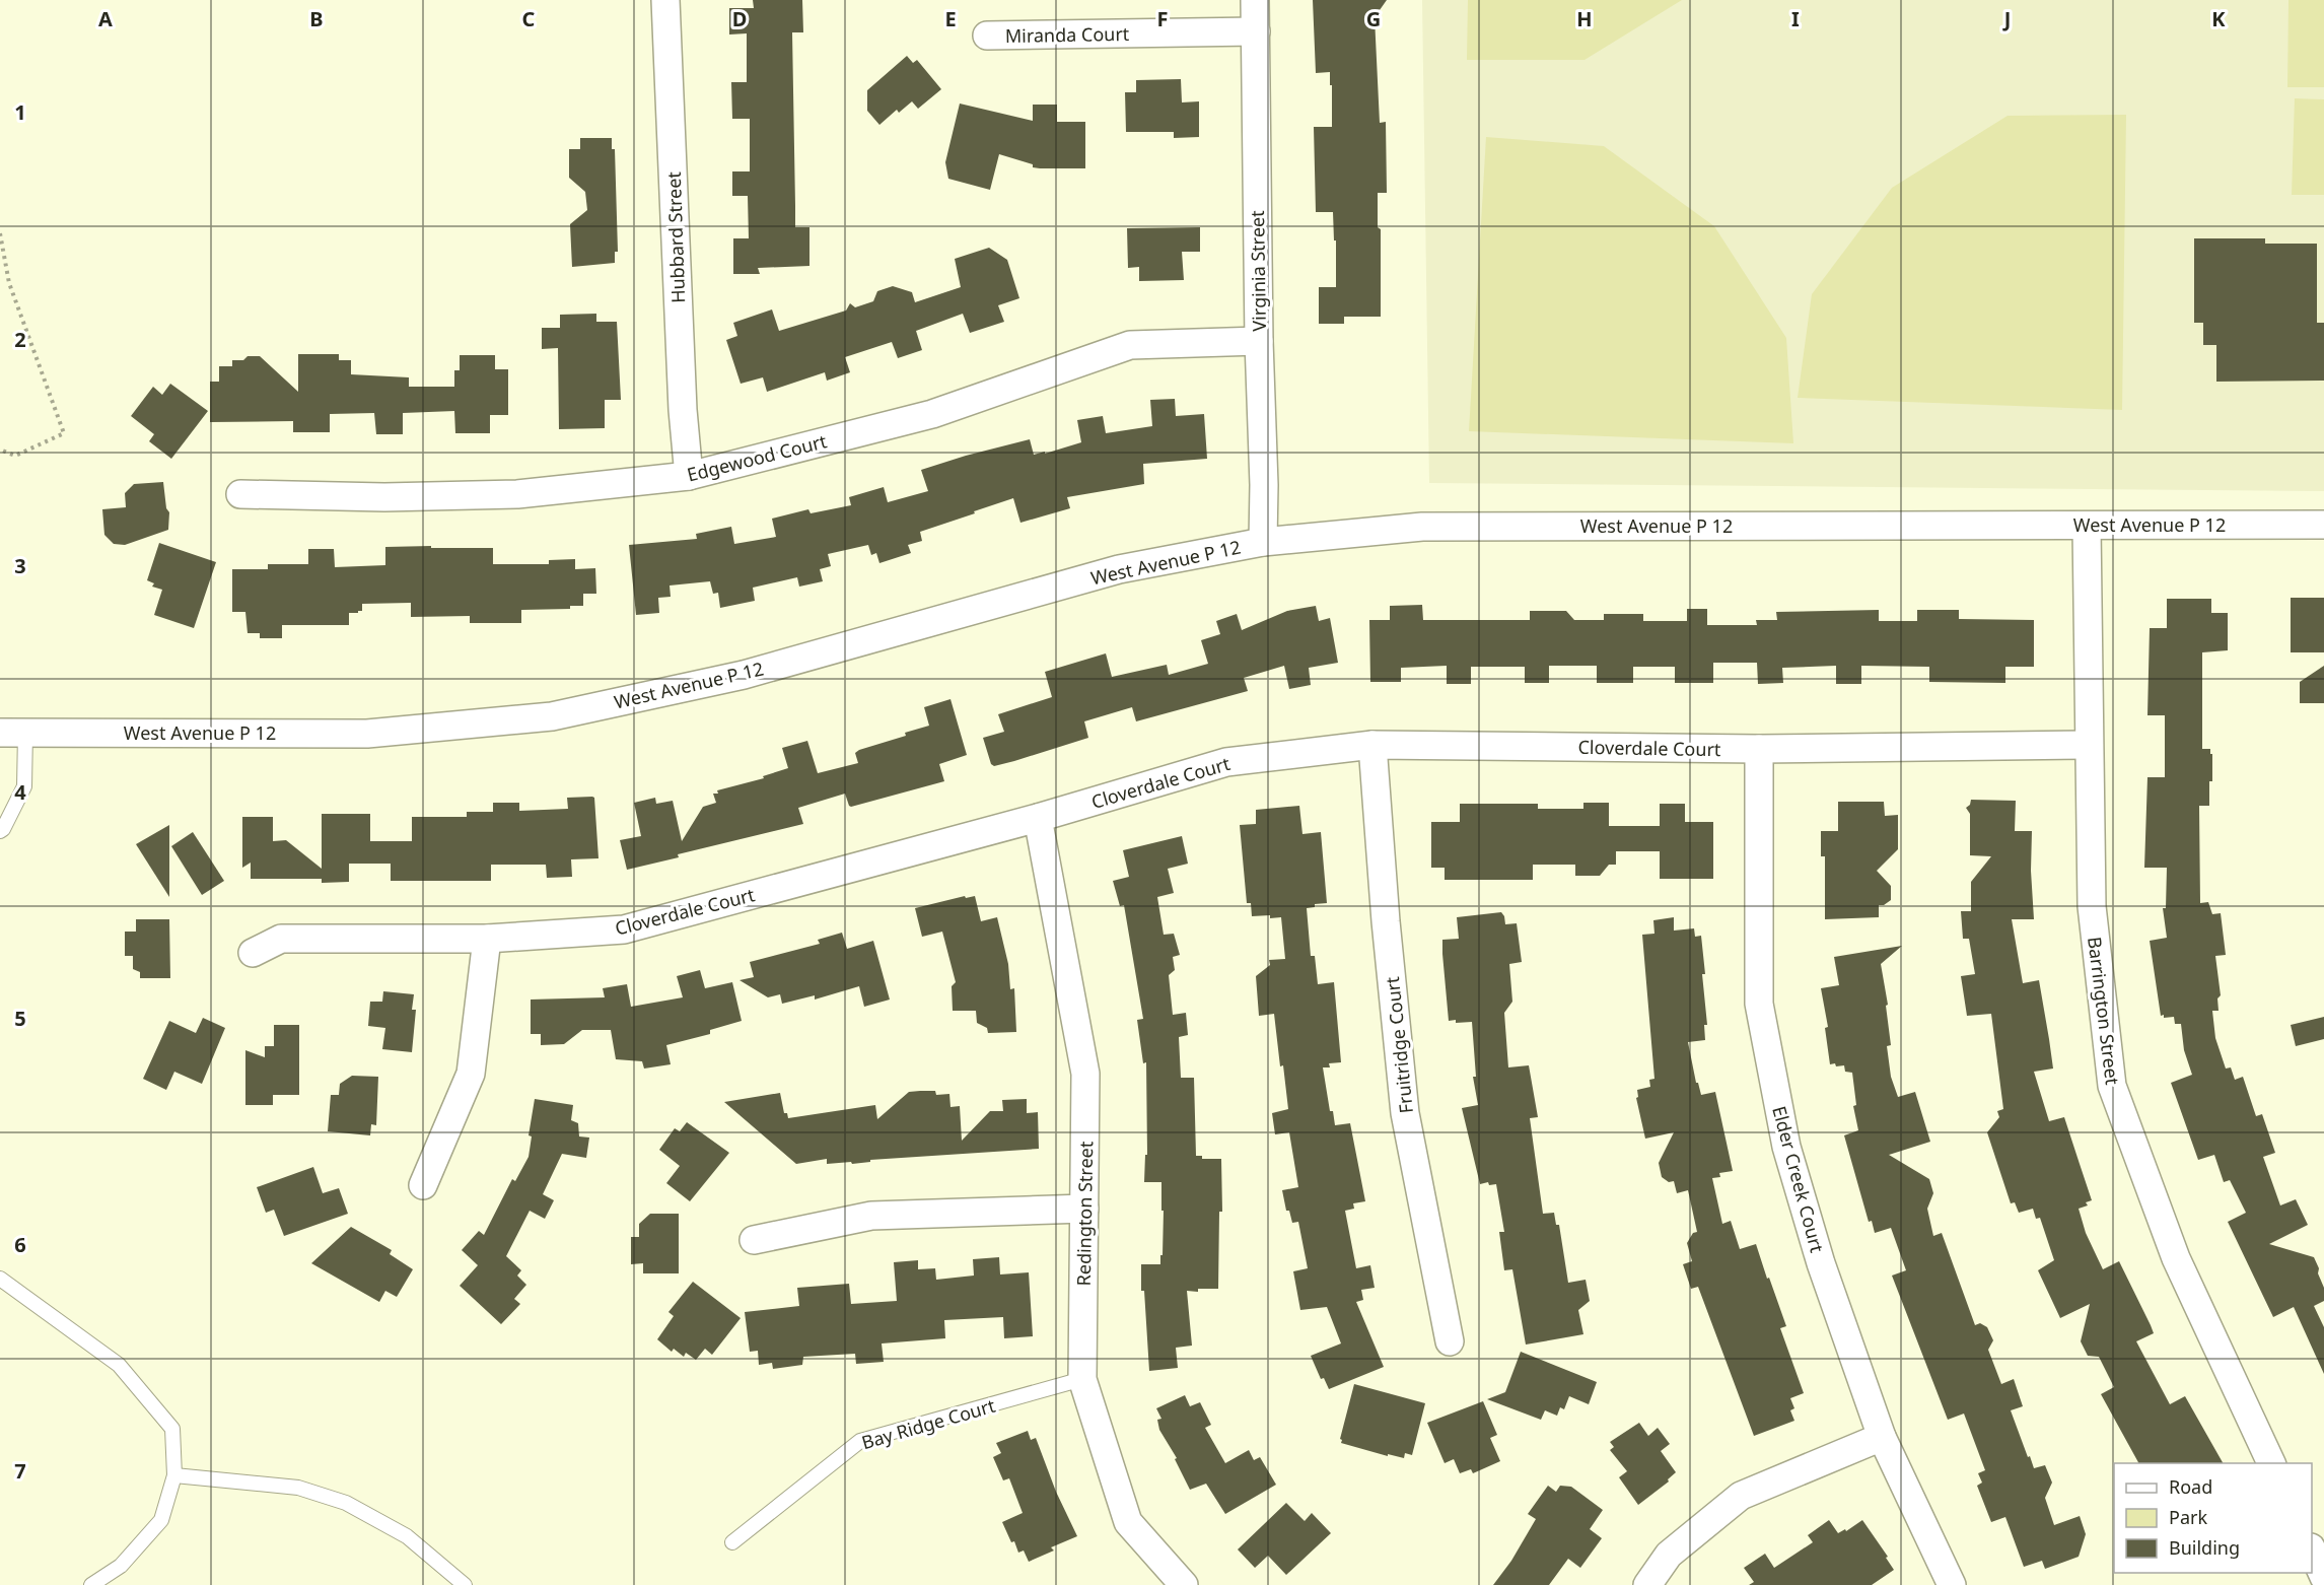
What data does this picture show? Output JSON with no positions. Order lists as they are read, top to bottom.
{
  "streets": {
    "street": [
      "Miranda Court",
      "Hubbard Street",
      "Virginia Street",
      "Edgewood Court",
      "West Avenue P 12",
      "Cloverdale Court",
      "Barrington Street",
      "Fruitridge Court",
      "Elder Creek Court",
      "Redington Street"
    ],
    "lane": ["Bay Ridge Court"]
  },
  "crossings": [
    ["Miranda Court", "Virginia Street"],
    ["Hubbard Street", "Edgewood Court"],
    ["Virginia Street", "Edgewood Court"],
    ["Virginia Street", "West Avenue P 12"],
    ["West Avenue P 12", "Barrington Street"],
    ["Cloverdale Court", "Barrington Street"],
    ["Cloverdale Court", "Fruitridge Court"],
    ["Cloverdale Court", "Elder Creek Court"],
    ["Cloverdale Court", "Redington Street"],
    ["Redington Street", "Bay Ridge Court"]
  ],
  "legend": ["Road", "Park", "Building"],
  "grid": {
    "columns": [
      "A",
      "B",
      "C",
      "D",
      "E",
      "F",
      "G",
      "H",
      "I",
      "J",
      "K"
    ],
    "rows": [
      "1",
      "2",
      "3",
      "4",
      "5",
      "6",
      "7"
    ]
  }
}
